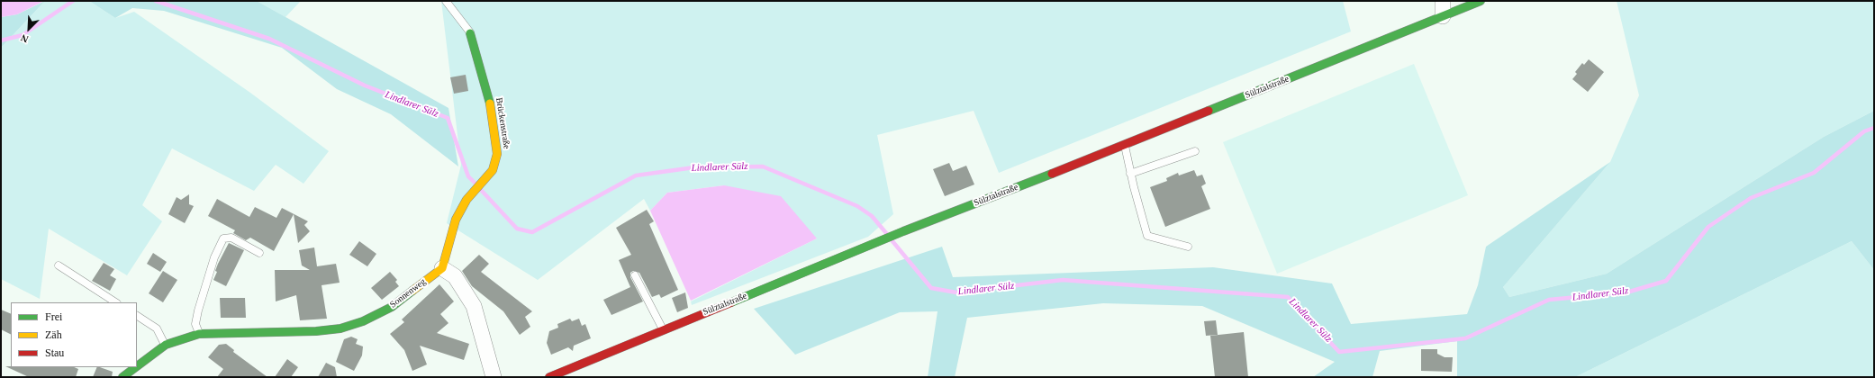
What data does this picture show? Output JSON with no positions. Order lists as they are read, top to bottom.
{
  "streets": {
    "main road": ["Sülztalstraße", "Brückenstraße", "Sonnenweg"]
  },
  "crossings": [
    ["Brückenstraße", "Sonnenweg"]
  ],
  "water": ["Lindlarer Sülz"],
  "legend": ["Frei", "Zäh", "Stau"],
  "north": "bottom left"
}
